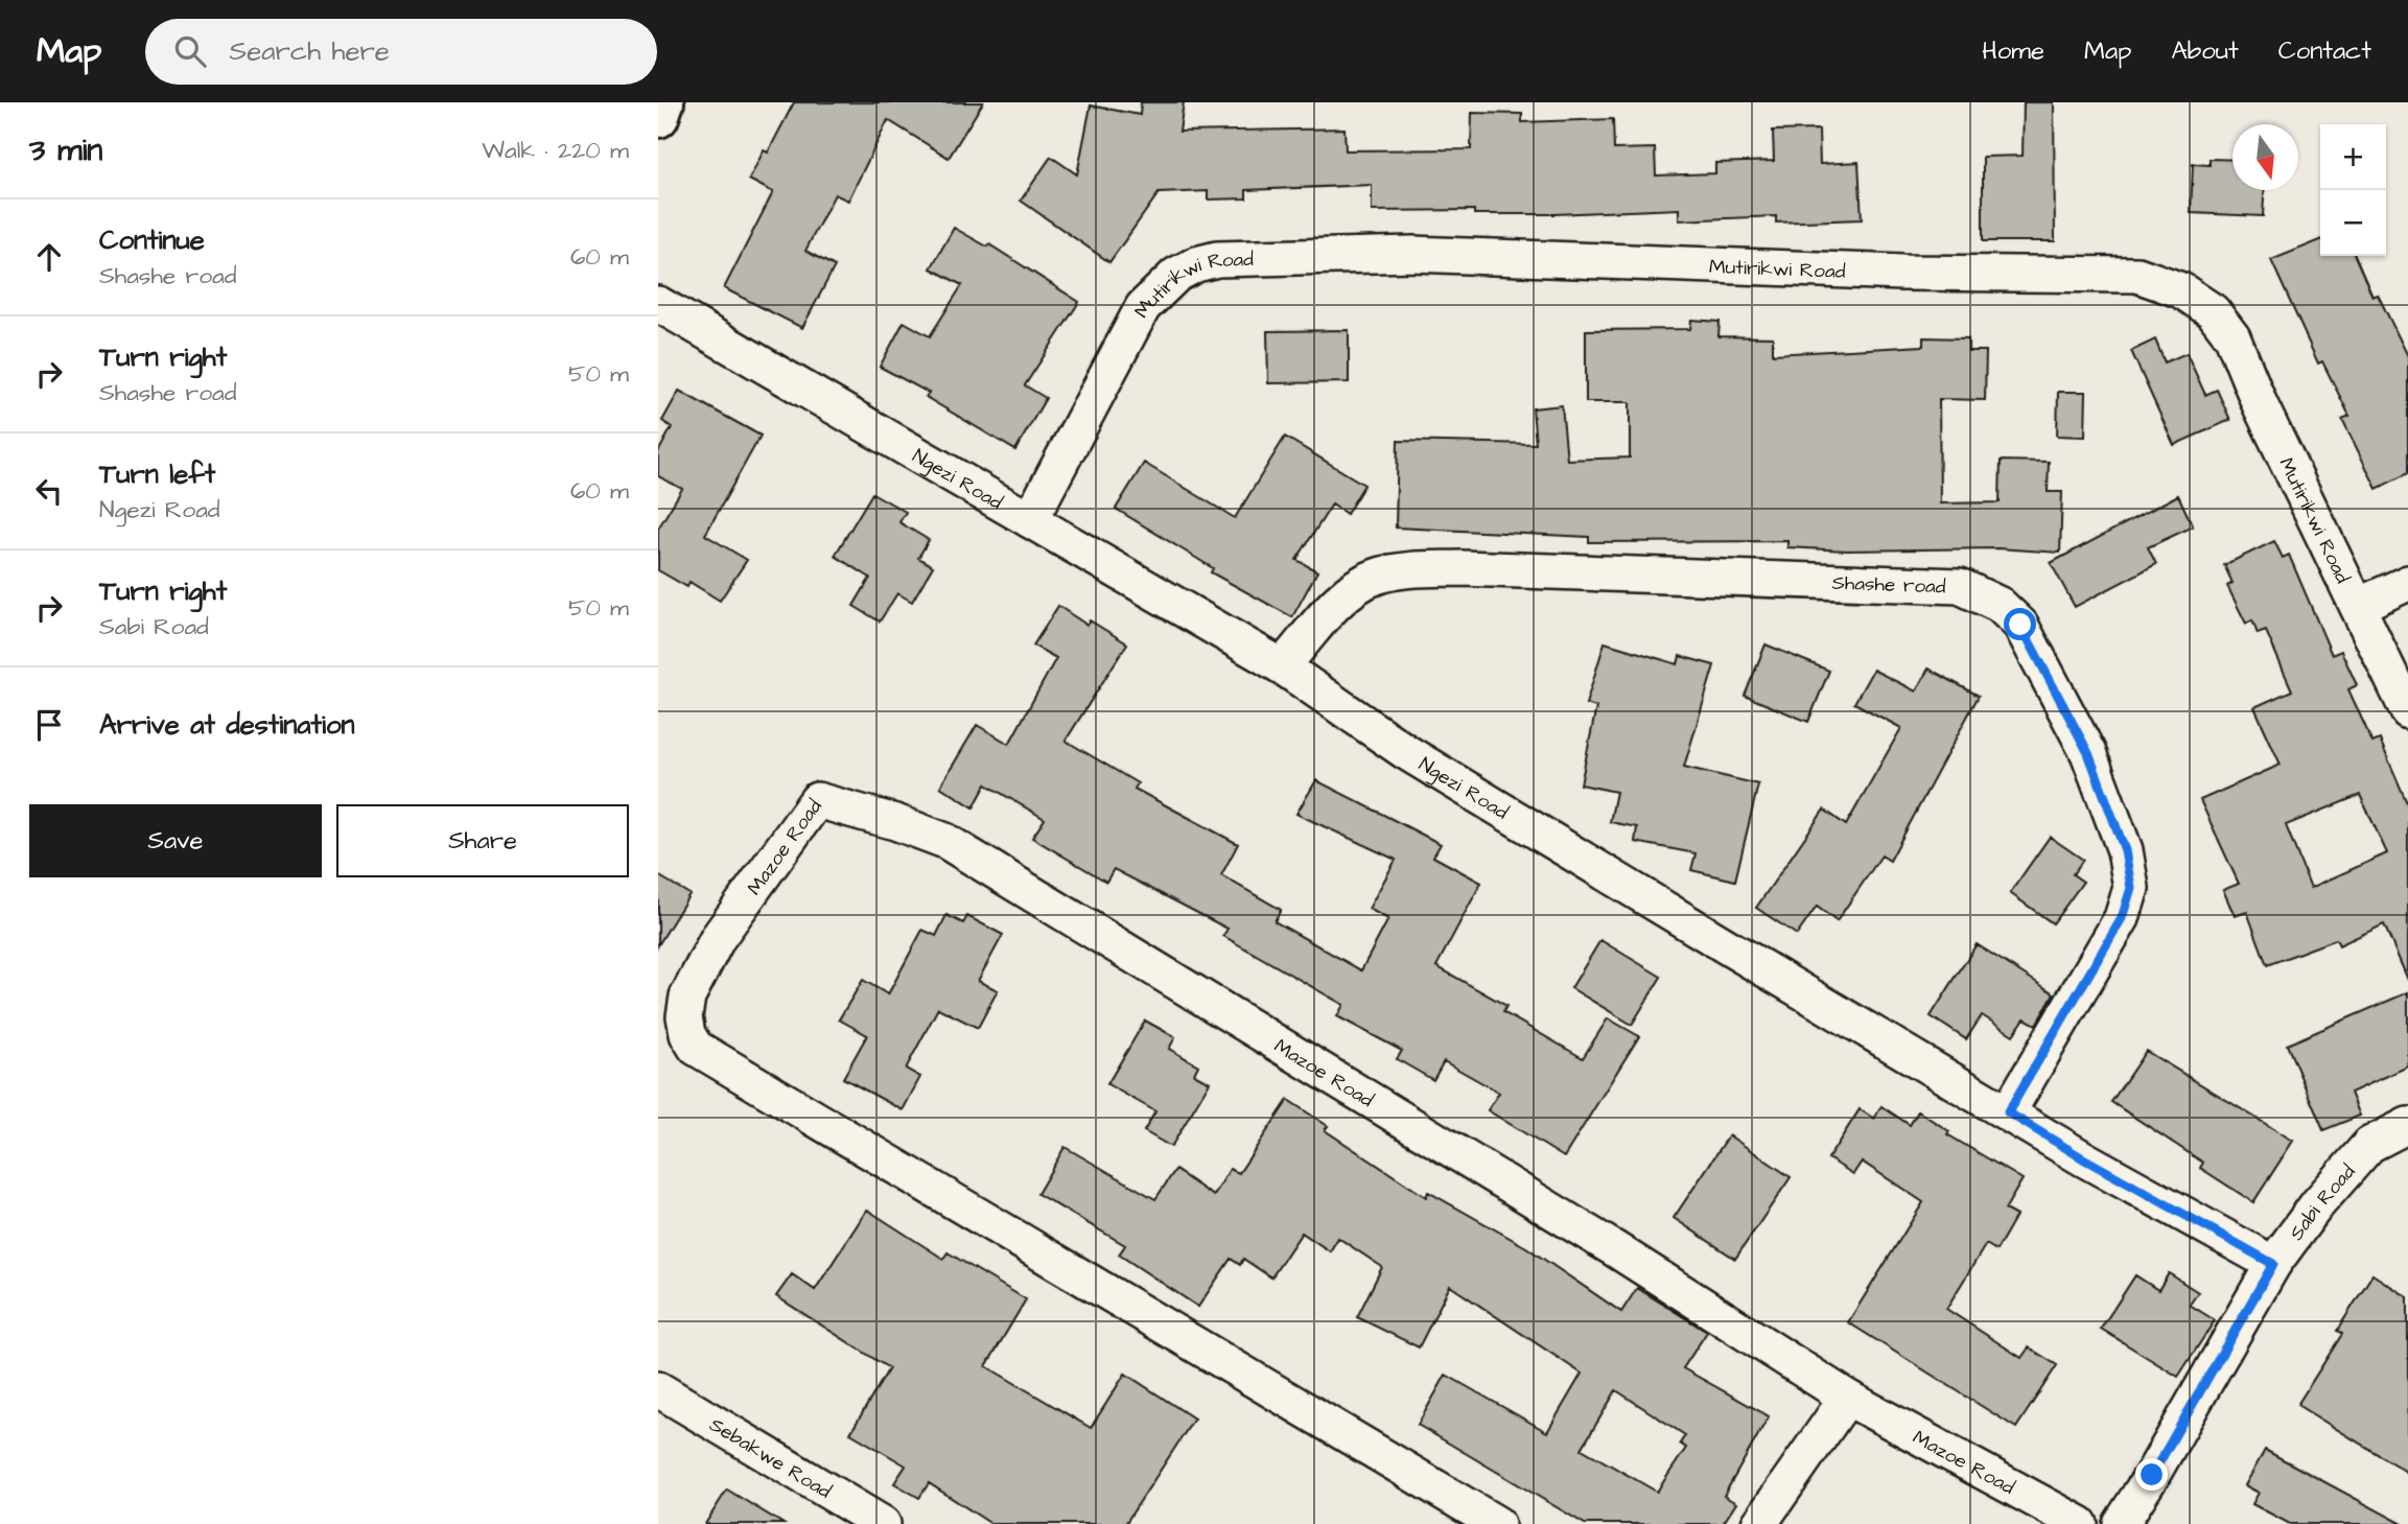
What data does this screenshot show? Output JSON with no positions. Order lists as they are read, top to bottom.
{
  "streets": {
    "street": [
      "Mutirikwi Road",
      "Ngezi Road",
      "Shashe road",
      "Mazoe Road",
      "Sabi Road",
      "Sebakwe Road"
    ]
  },
  "crossings": [
    ["Mutirikwi Road", "Ngezi Road"],
    ["Ngezi Road", "Shashe road"],
    ["Ngezi Road", "Sabi Road"]
  ],
  "north": "bottom",
  "page": {
    "header": "Map",
    "search": "Search here",
    "nav": [
      "Home",
      "Map",
      "About",
      "Contact"
    ],
    "heading": ["3 min", "Walk · 220 m"],
    "map_buttons": ["+", "−"],
    "list": [
      ["Continue", "Shashe road", "60 m"],
      ["Turn right", "Shashe road", "50 m"],
      ["Turn left", "Ngezi Road", "60 m"],
      ["Turn right", "Sabi Road", "50 m"],
      "Arrive at destination"
    ],
    "buttons": ["Save", "Share"]
  }
}
